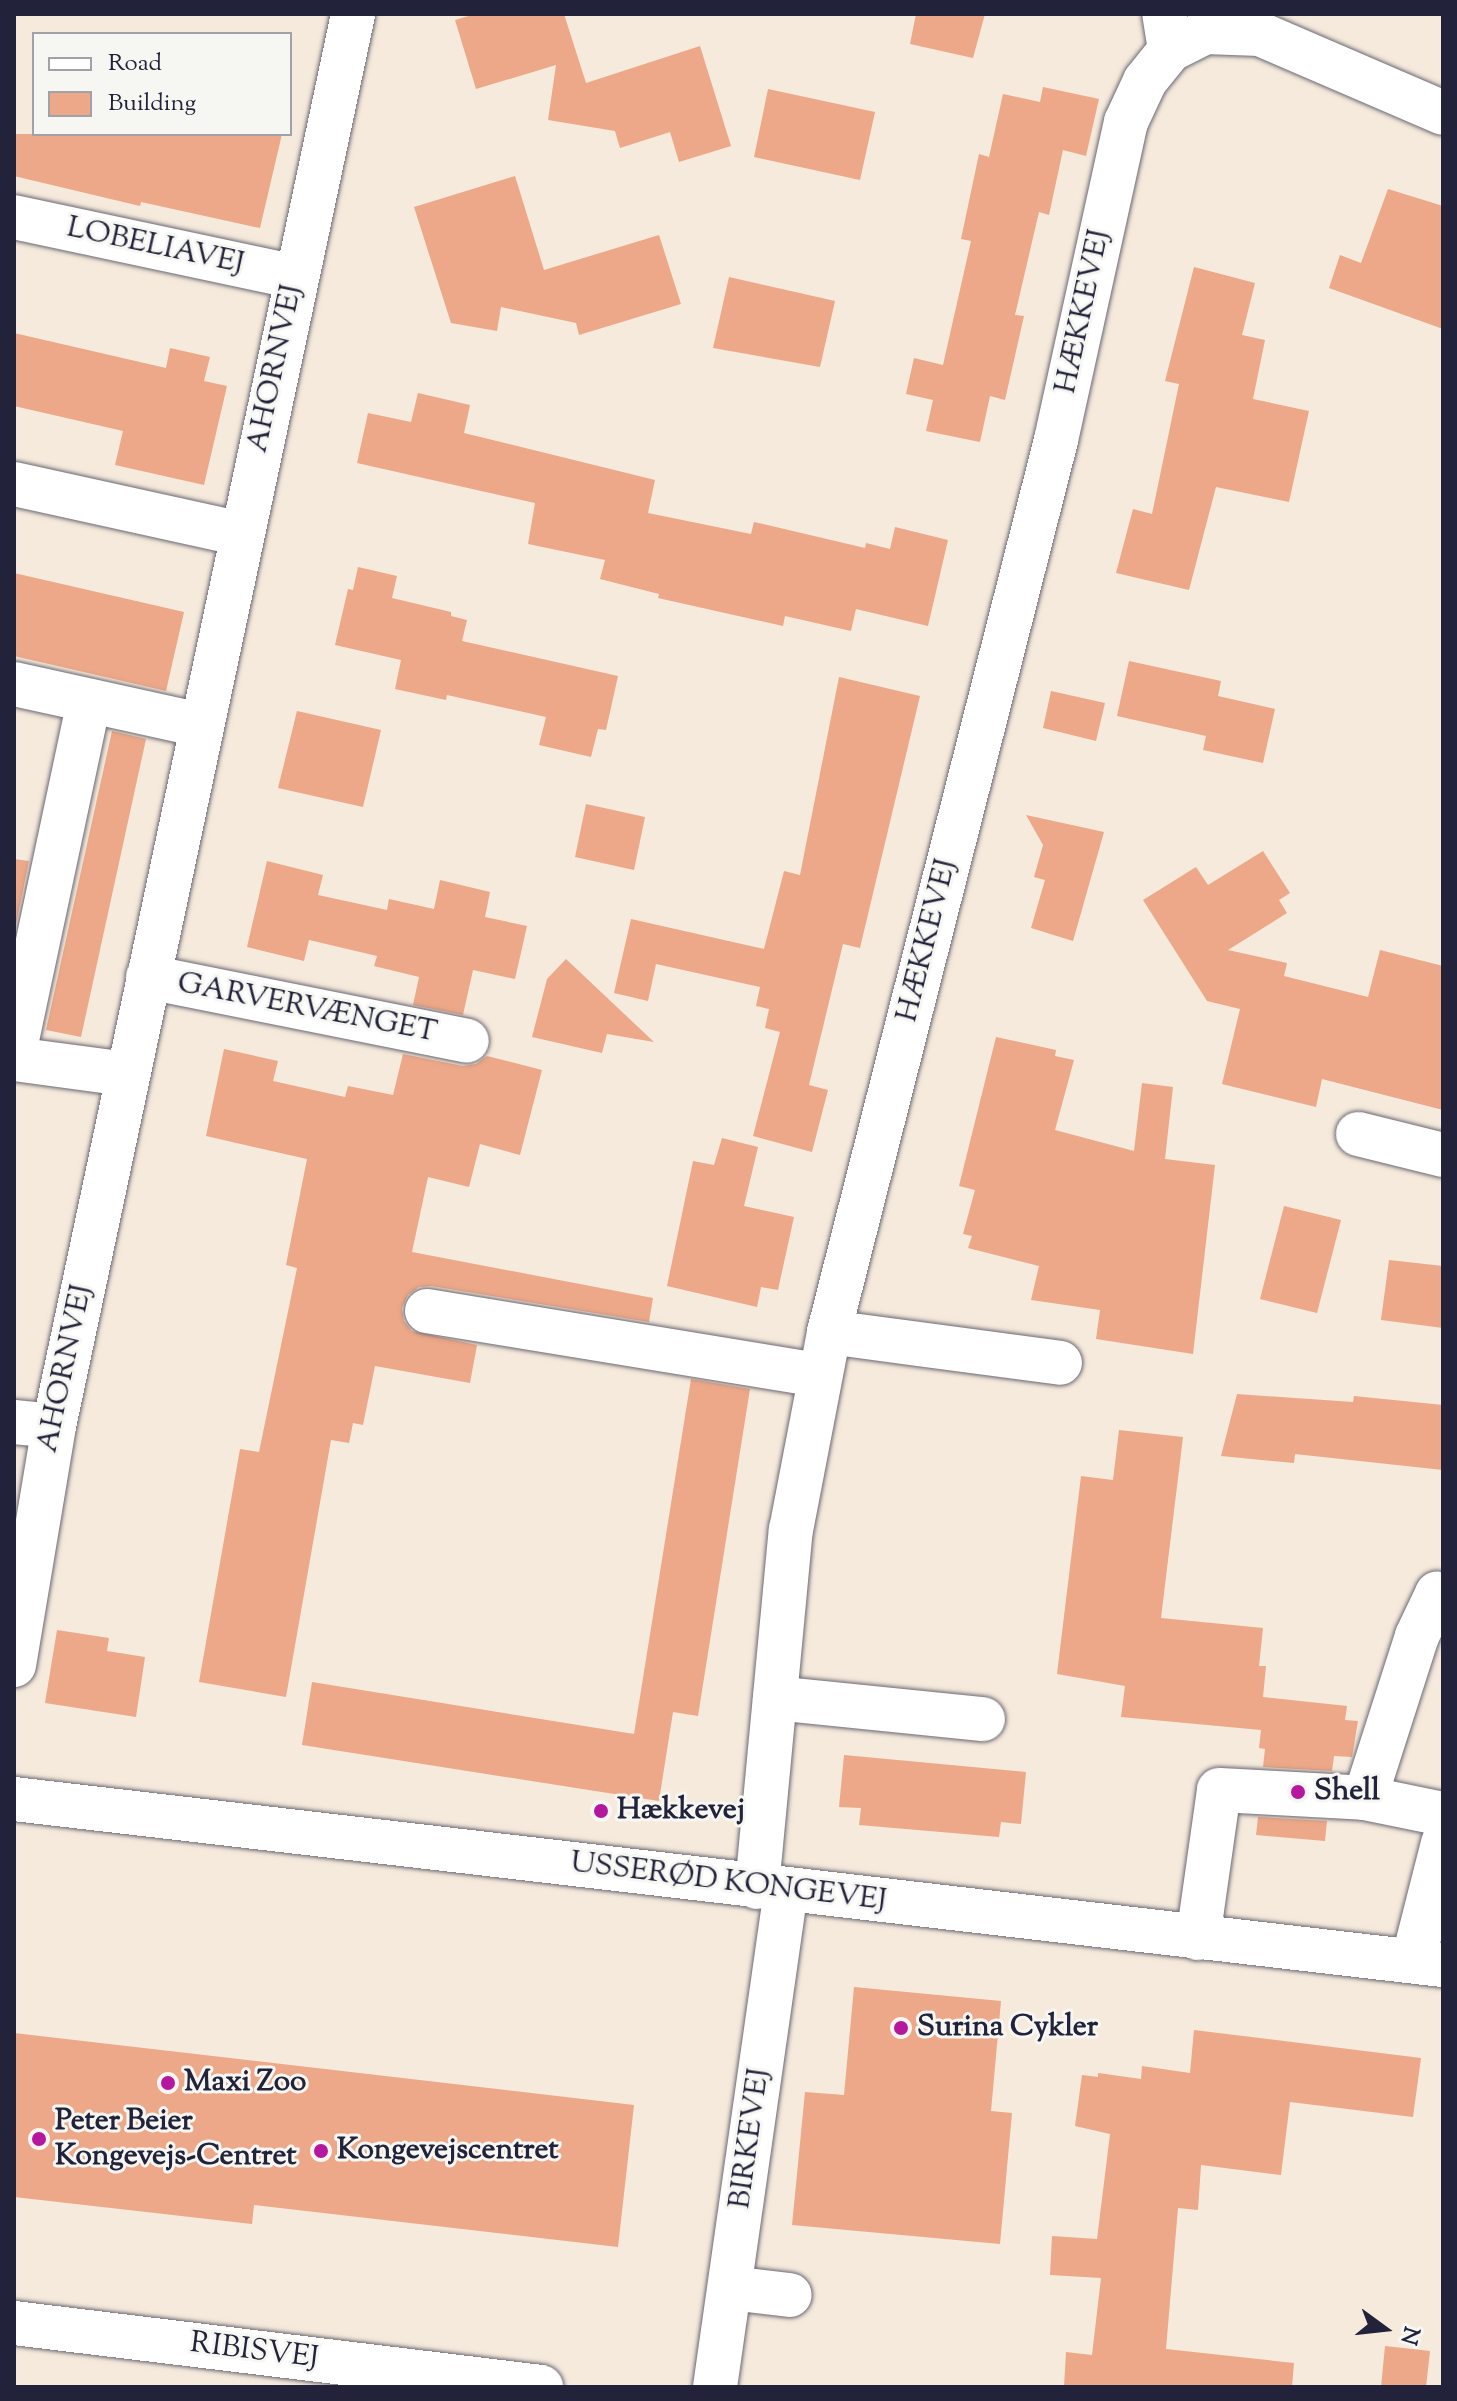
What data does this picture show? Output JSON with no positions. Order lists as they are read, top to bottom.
{
  "streets": {
    "street": [
      "LOBELIAVEJ",
      "HÆKKEVEJ",
      "AHORNVEJ",
      "GARVERVÆNGET",
      "USSERØD KONGEVEJ",
      "BIRKEVEJ",
      "RIBISVEJ"
    ]
  },
  "crossings": [
    ["LOBELIAVEJ", "AHORNVEJ"],
    ["HÆKKEVEJ", "USSERØD KONGEVEJ"],
    ["HÆKKEVEJ", "BIRKEVEJ"],
    ["AHORNVEJ", "GARVERVÆNGET"],
    ["USSERØD KONGEVEJ", "BIRKEVEJ"]
  ],
  "places": [
    "Shell",
    "Hækkevej",
    "Surina Cykler",
    "Maxi Zoo",
    "Peter Beier Kongevejs-Centret",
    "Kongevejscentret"
  ],
  "legend": ["Road", "Building"],
  "north": "right"
}
